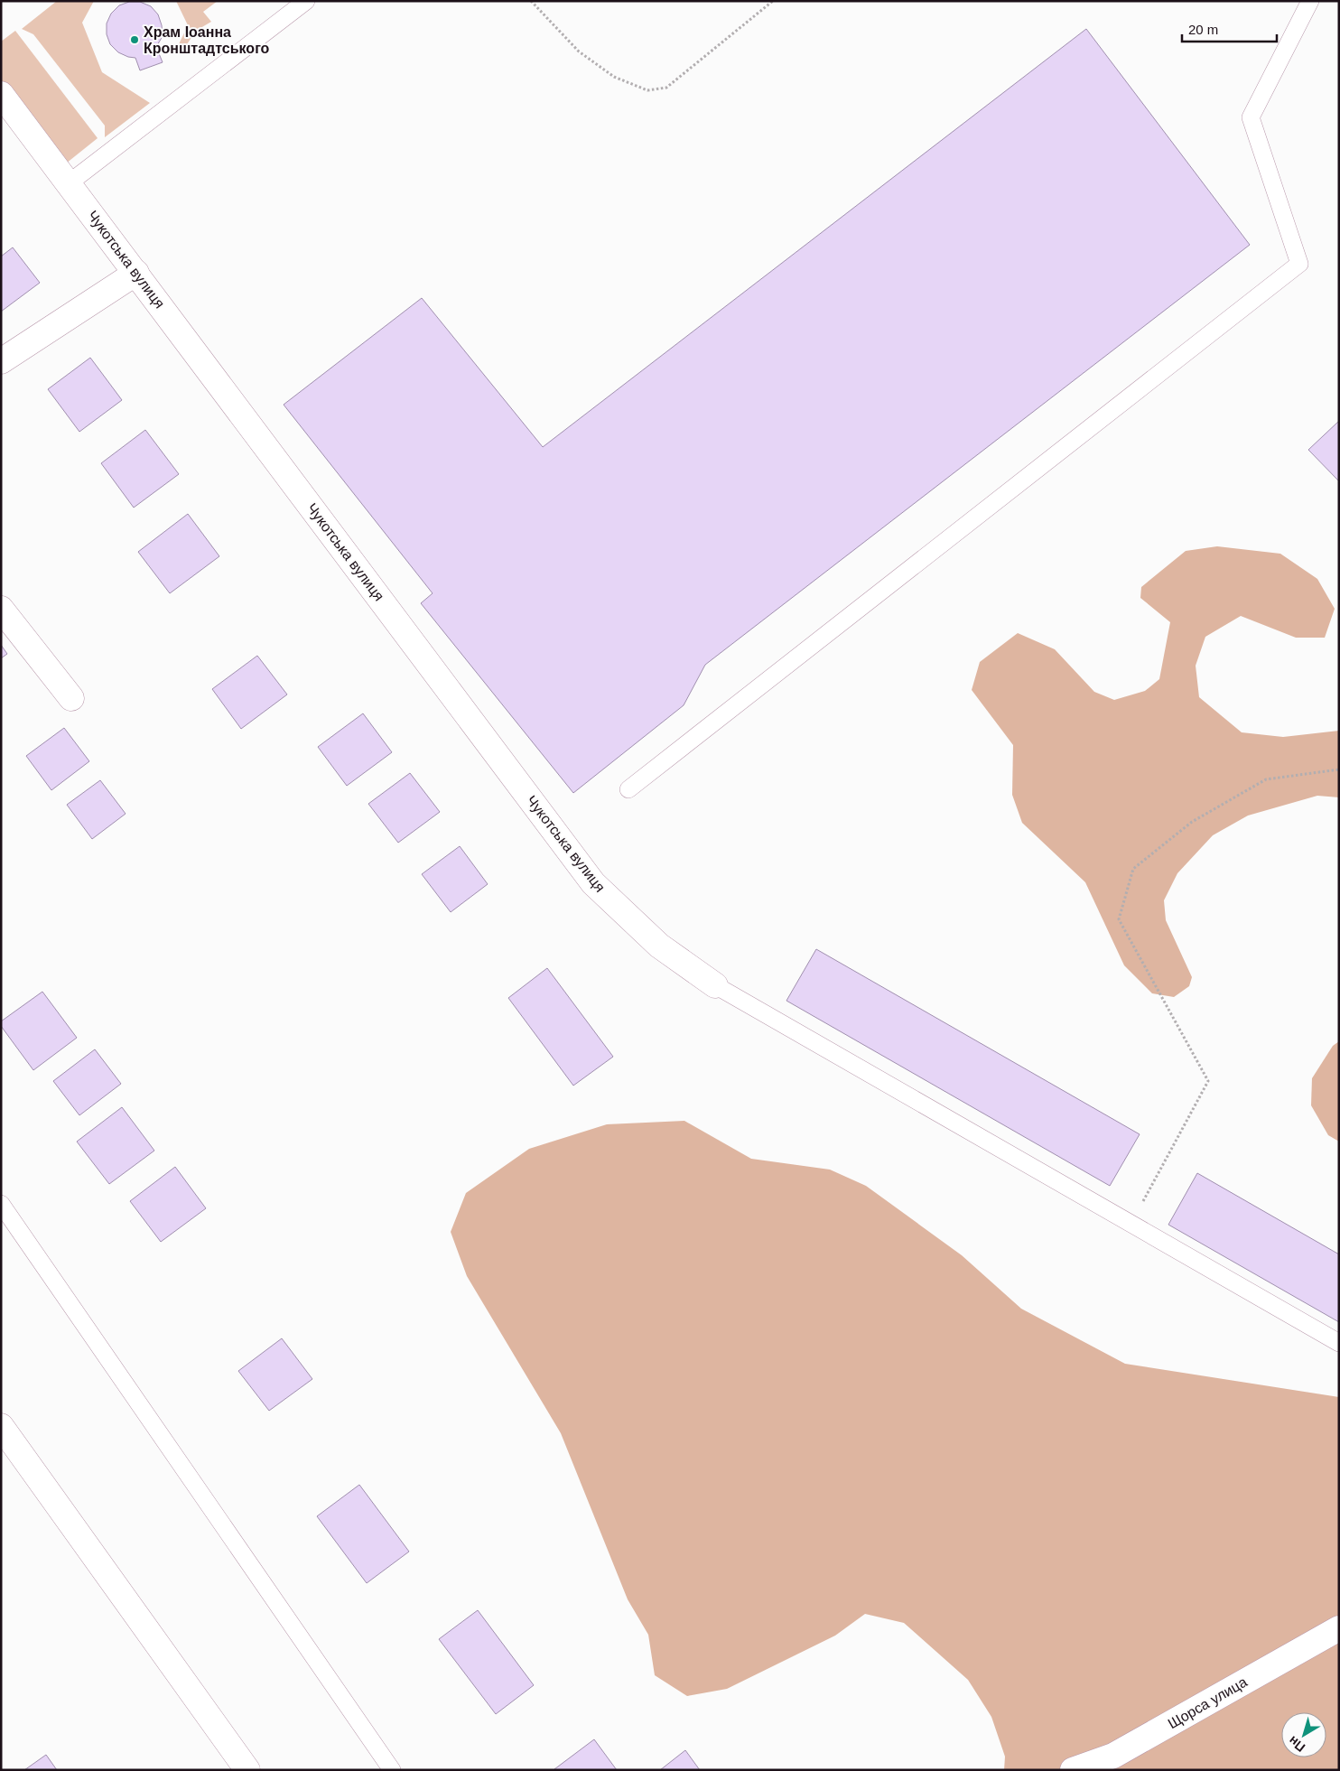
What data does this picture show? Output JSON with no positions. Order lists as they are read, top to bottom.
{
  "streets": {
    "street": ["Чукотська вулиця", "Щорса улица"]
  },
  "places": ["Храм Іоанна Кронштадтського"],
  "scale_bar": "20 m",
  "north": "bottom left"
}
